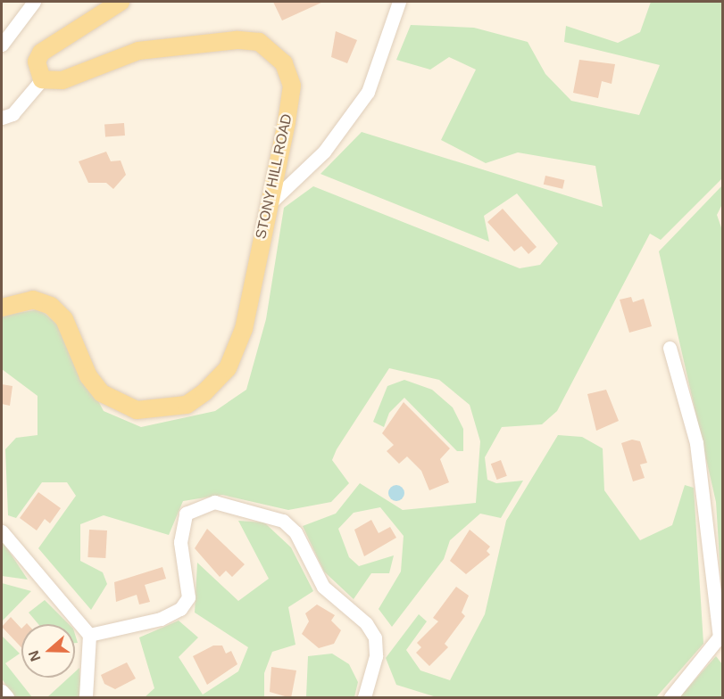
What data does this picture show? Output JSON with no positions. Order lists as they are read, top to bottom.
{
  "streets": {
    "main road": ["STONY HILL ROAD"]
  },
  "north": "left"
}
